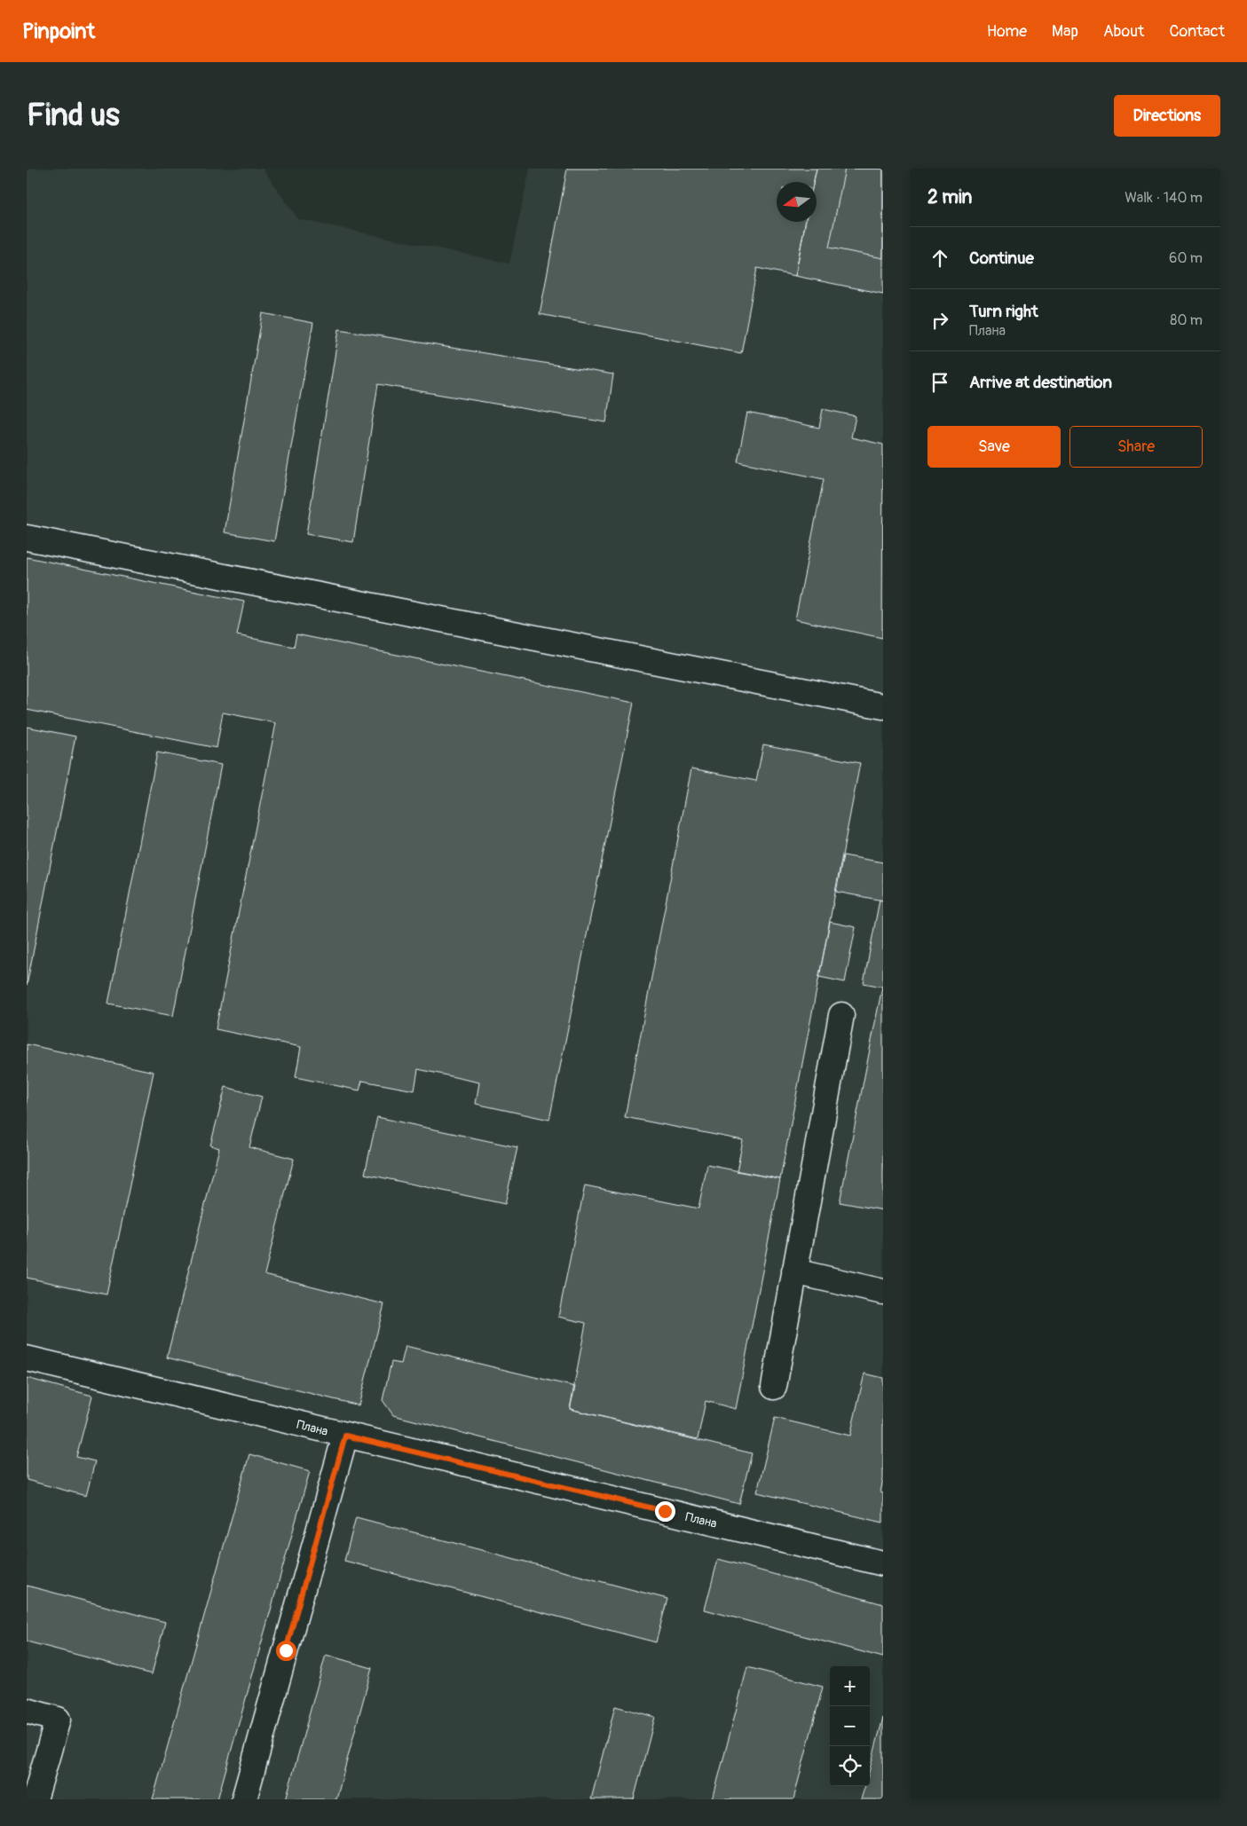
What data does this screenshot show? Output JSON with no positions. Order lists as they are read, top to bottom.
{
  "streets": {
    "street": ["Плана"]
  },
  "north": "left",
  "page": {
    "header": "Pinpoint",
    "nav": [
      "Home",
      "Map",
      "About",
      "Contact"
    ],
    "buttons": [
      "Directions",
      ["Save", "Share"]
    ],
    "title": "Find us",
    "heading": ["2 min", "Walk · 140 m"],
    "list": [
      ["Continue", "60 m"],
      ["Turn right", "Плана", "80 m"],
      "Arrive at destination"
    ],
    "map_buttons": ["+", "−"]
  }
}
